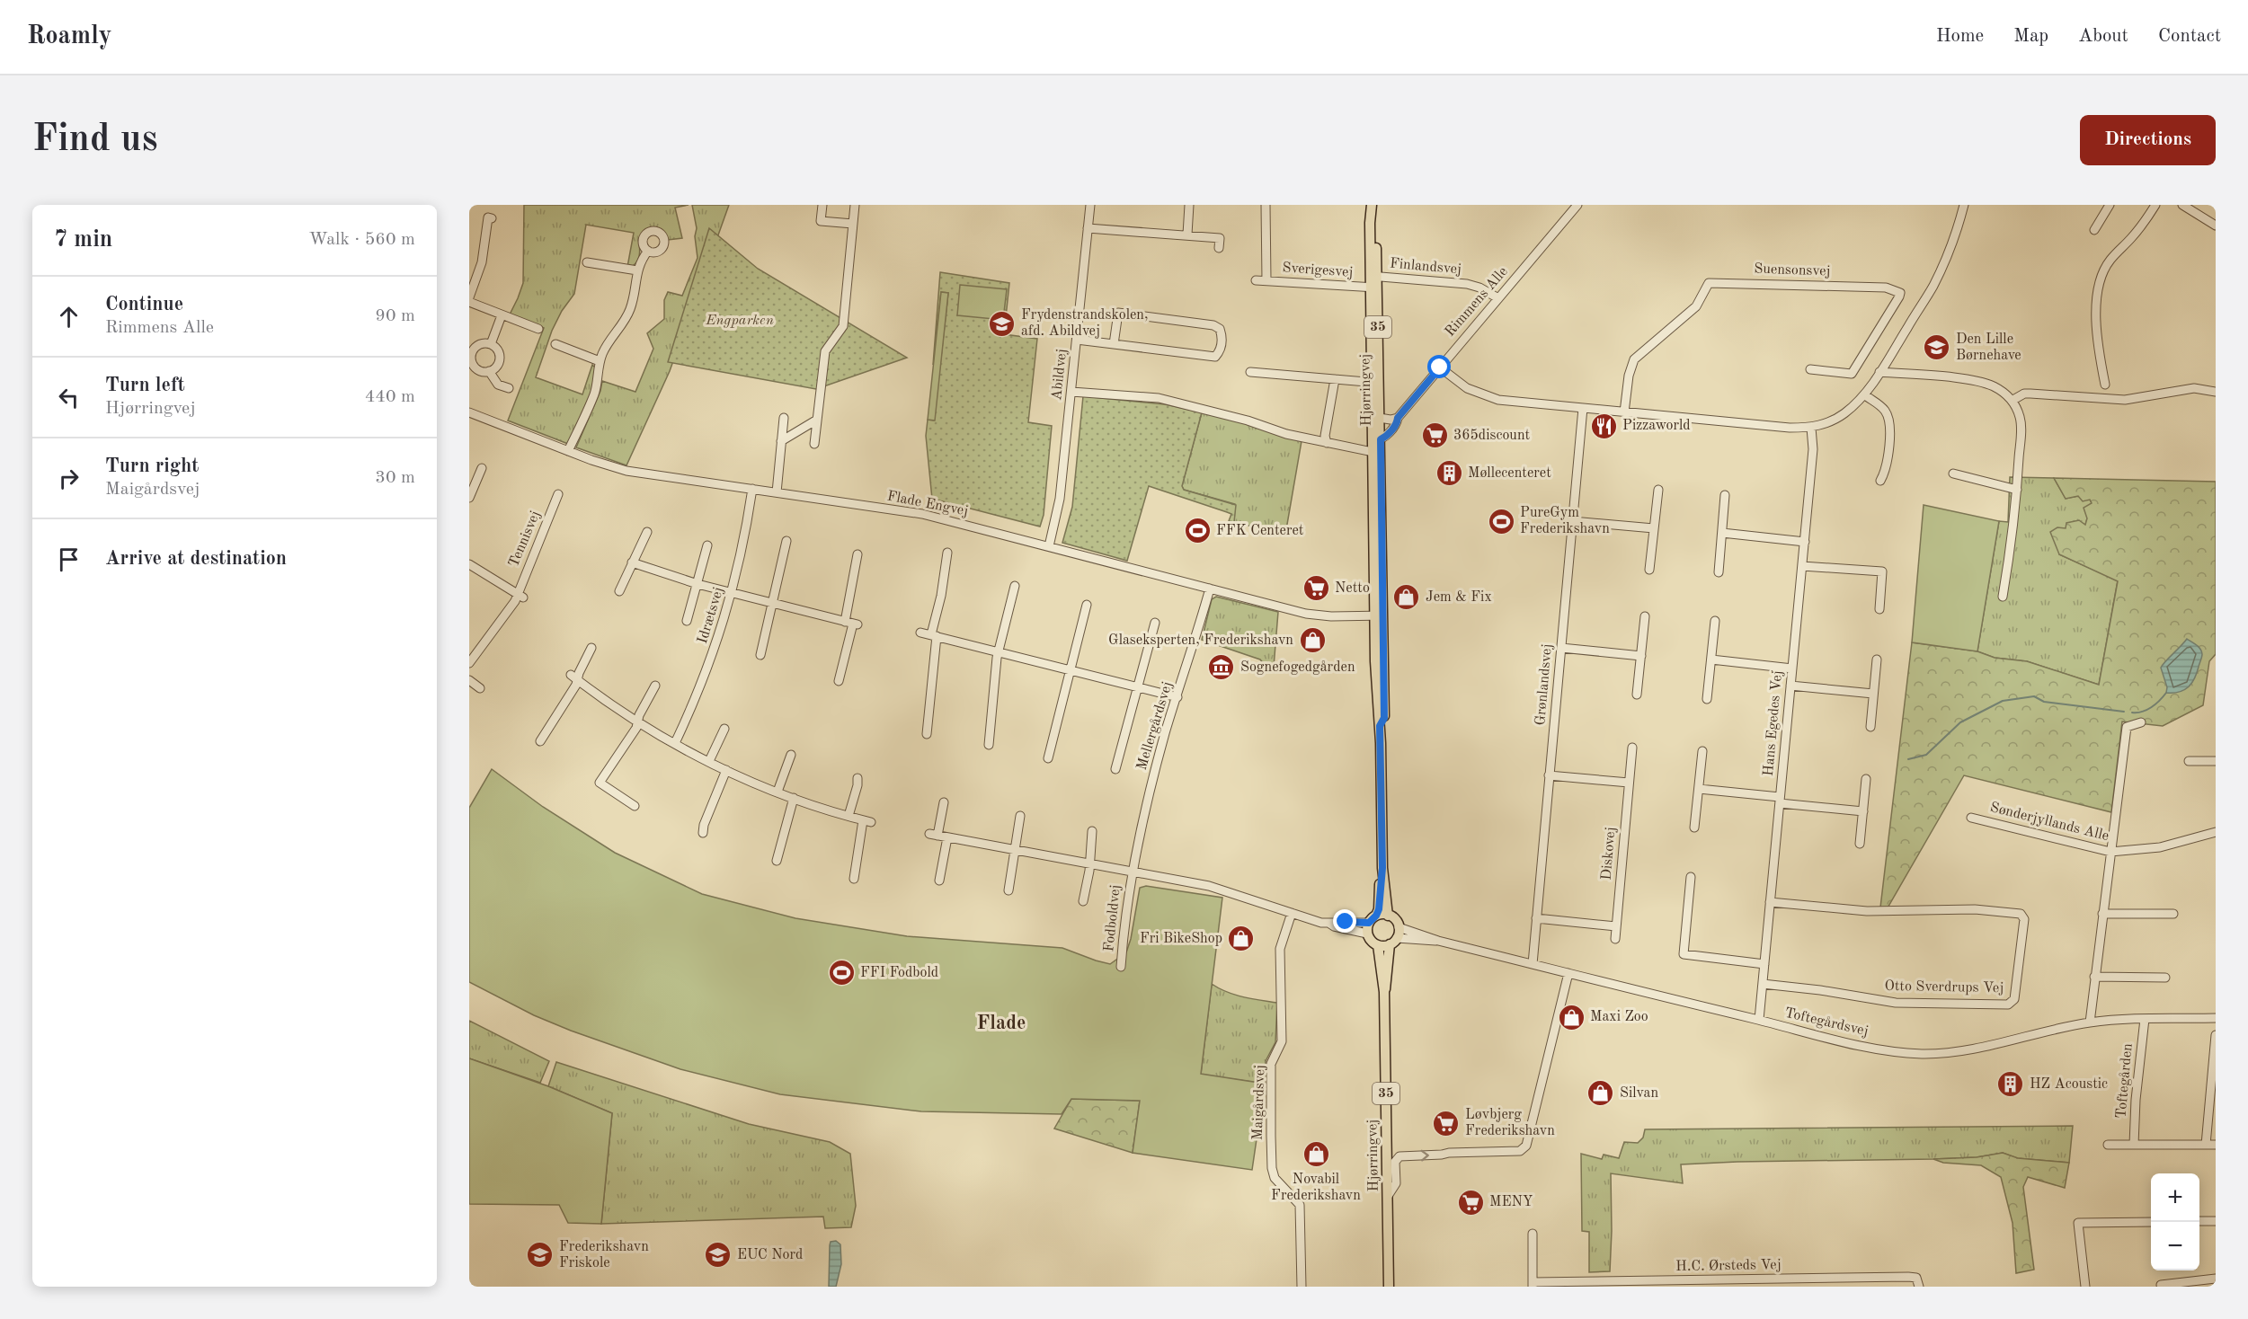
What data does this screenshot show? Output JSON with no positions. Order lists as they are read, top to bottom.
{
  "streets": {
    "main road": ["35", "Hjørringvej"],
    "street": [
      "Finlandsvej",
      "Sverigesvej",
      "Suensonsvej",
      "Rimmens Alle",
      "Abildvej",
      "Flade Engvej",
      "Tennisvej",
      "Idrætsvej",
      "Grønlandsvej",
      "Hans Egedes Vej",
      "Mellergårdsvej",
      "Sønderjyllands Alle",
      "Diskovej",
      "Fodboldvej",
      "Otto Sverdrups Vej",
      "Toftegårdsvej",
      "Toftegården",
      "Maigårdsvej",
      "H.C. Ørsteds Vej"
    ]
  },
  "crossings": [
    ["Finlandsvej", "Rimmens Alle"],
    ["Sverigesvej", "Hjørringvej"],
    ["Rimmens Alle", "Hjørringvej"],
    ["35", "Hjørringvej"],
    ["35", "Toftegårdsvej"],
    ["Abildvej", "Flade Engvej"],
    ["Hjørringvej", "Flade Engvej"],
    ["Hjørringvej", "Toftegårdsvej"],
    ["Flade Engvej", "Idrætsvej"],
    ["Flade Engvej", "Mellergårdsvej"],
    ["Grønlandsvej", "Toftegårdsvej"],
    ["Hans Egedes Vej", "Otto Sverdrups Vej"],
    ["Hans Egedes Vej", "Toftegårdsvej"],
    ["Mellergårdsvej", "Fodboldvej"],
    ["Toftegårdsvej", "Toftegården"]
  ],
  "districts": ["Flade"],
  "parks": ["Engparken"],
  "places": {
    "school or university": [
      "Frydenstrandskolen, afd. Abildvej",
      "Den Lille Børnehave",
      "Frederikshavn Friskole",
      "EUC Nord"
    ],
    "restaurant": ["Pizzaworld"],
    "supermarket": [
      "365discount",
      "Netto",
      "Løvbjerg Frederikshavn",
      "MENY"
    ],
    "building": ["Møllecenteret", "HZ Acoustic"],
    "sports": ["PureGym Frederikshavn", "FFK Centeret", "FFI Fodbold"],
    "shop": [
      "Jem & Fix",
      "Glaseksperten, Frederikshavn",
      "Fri BikeShop",
      "Maxi Zoo",
      "Silvan",
      "Novabil Frederikshavn"
    ],
    "museum": ["Sognefogedgården"]
  },
  "page": {
    "header": "Roamly",
    "nav": [
      "Home",
      "Map",
      "About",
      "Contact"
    ],
    "buttons": "Directions",
    "title": "Find us",
    "heading": ["7 min", "Walk · 560 m"],
    "list": [
      ["Continue", "Rimmens Alle", "90 m"],
      ["Turn left", "Hjørringvej", "440 m"],
      ["Turn right", "Maigårdsvej", "30 m"],
      "Arrive at destination"
    ],
    "map_buttons": ["+", "−"]
  }
}
